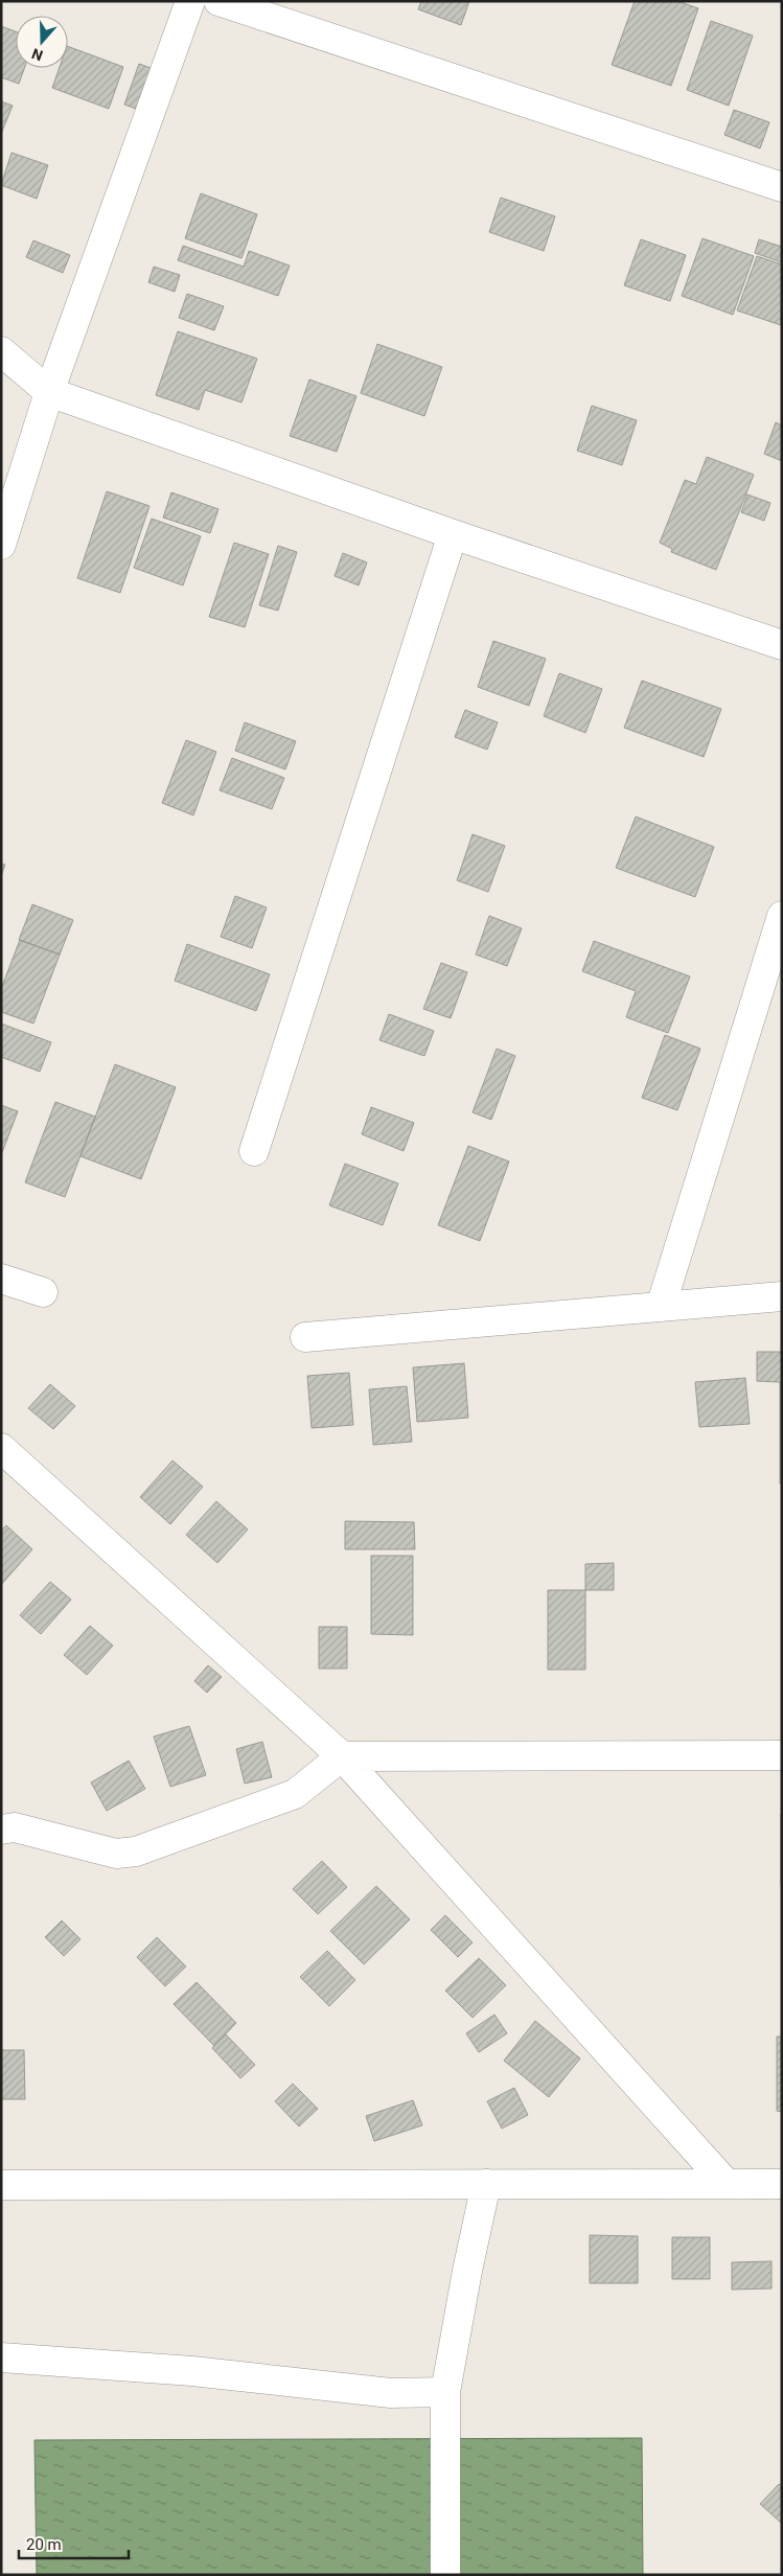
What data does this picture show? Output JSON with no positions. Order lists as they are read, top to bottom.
{
  "scale_bar": "20 m",
  "north": "bottom"
}
